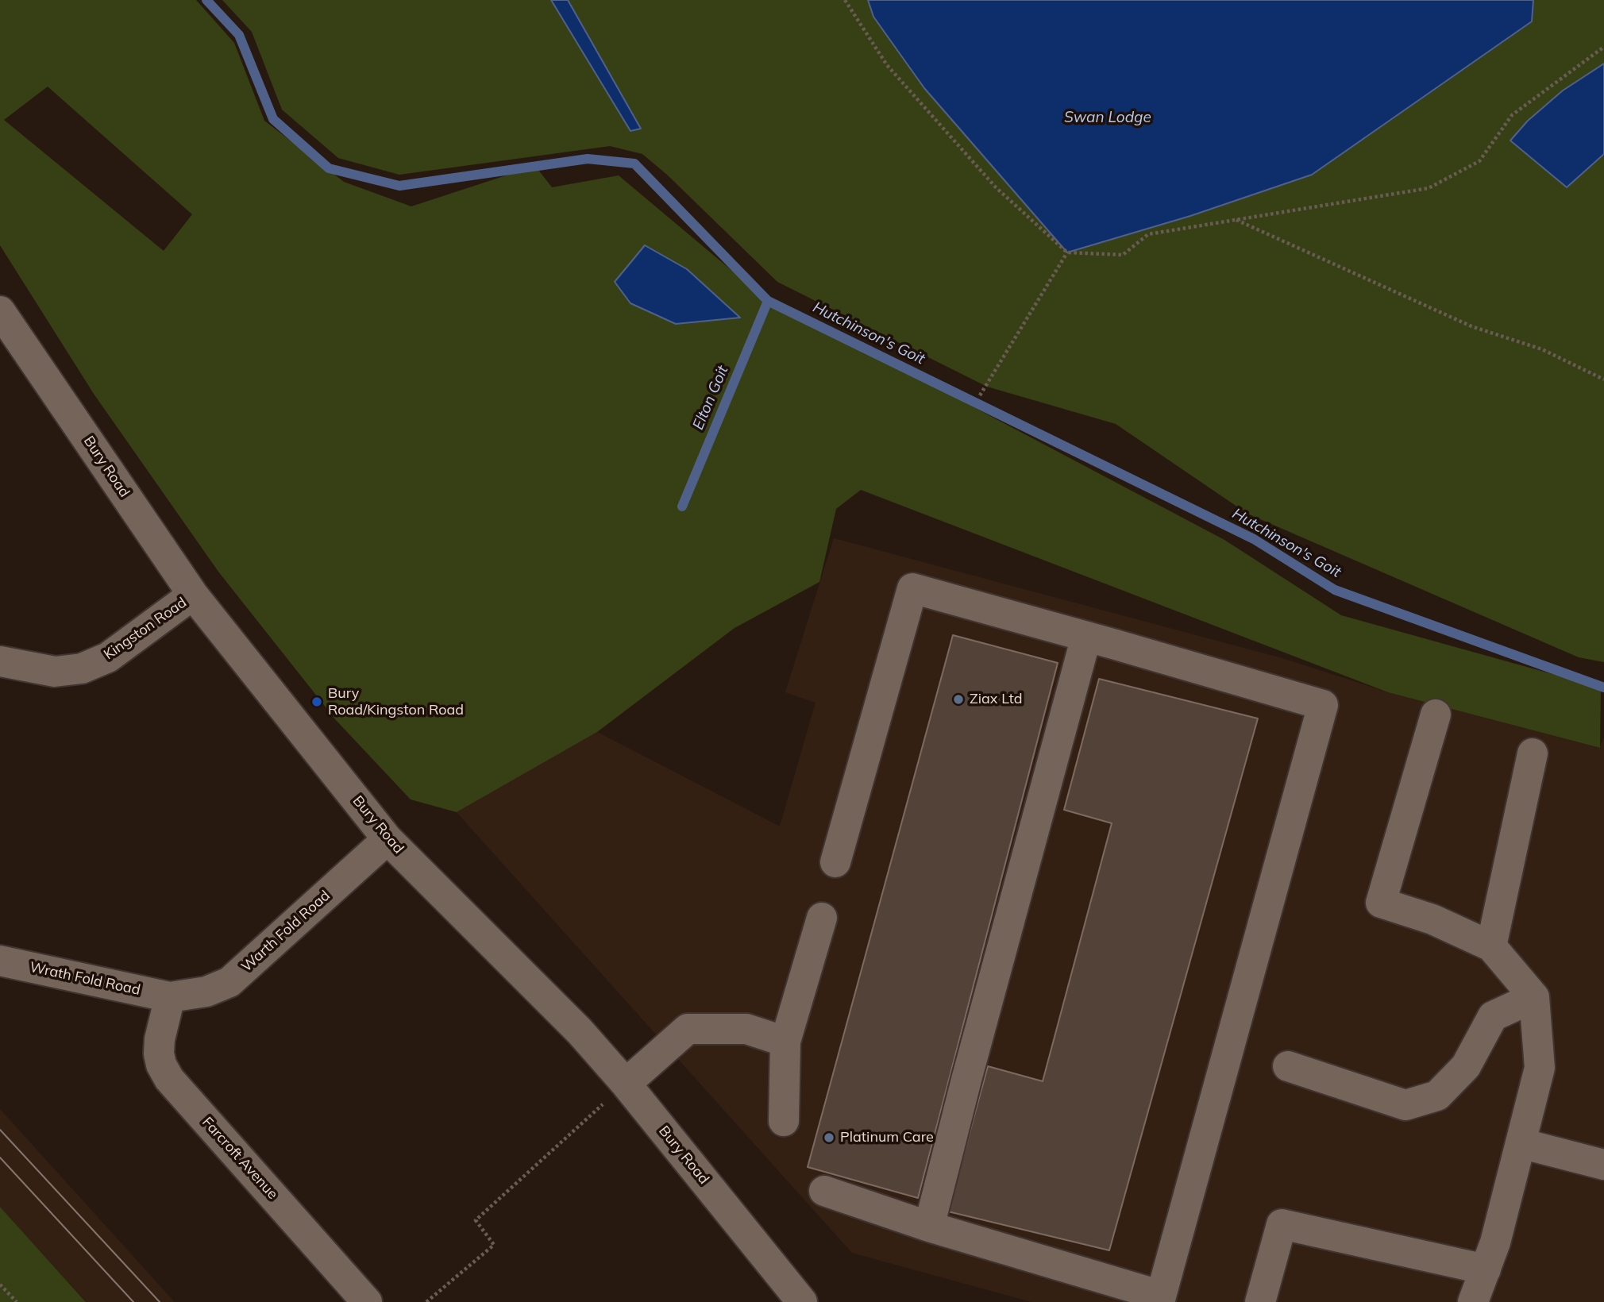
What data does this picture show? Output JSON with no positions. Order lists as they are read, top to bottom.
{
  "streets": {
    "street": [
      "Bury Road",
      "Kingston Road",
      "Warth Fold Road",
      "Wrath Fold Road",
      "Farcroft Avenue"
    ]
  },
  "crossings": [
    ["Bury Road", "Kingston Road"],
    ["Bury Road", "Warth Fold Road"],
    ["Warth Fold Road", "Wrath Fold Road"],
    ["Warth Fold Road", "Farcroft Avenue"],
    ["Wrath Fold Road", "Farcroft Avenue"]
  ],
  "water": ["Swan Lodge", "Hutchinson's Goit", "Elton Goit"],
  "places": ["Ziax Ltd", "Bury Road/Kingston Road", "Platinum Care"]
}
